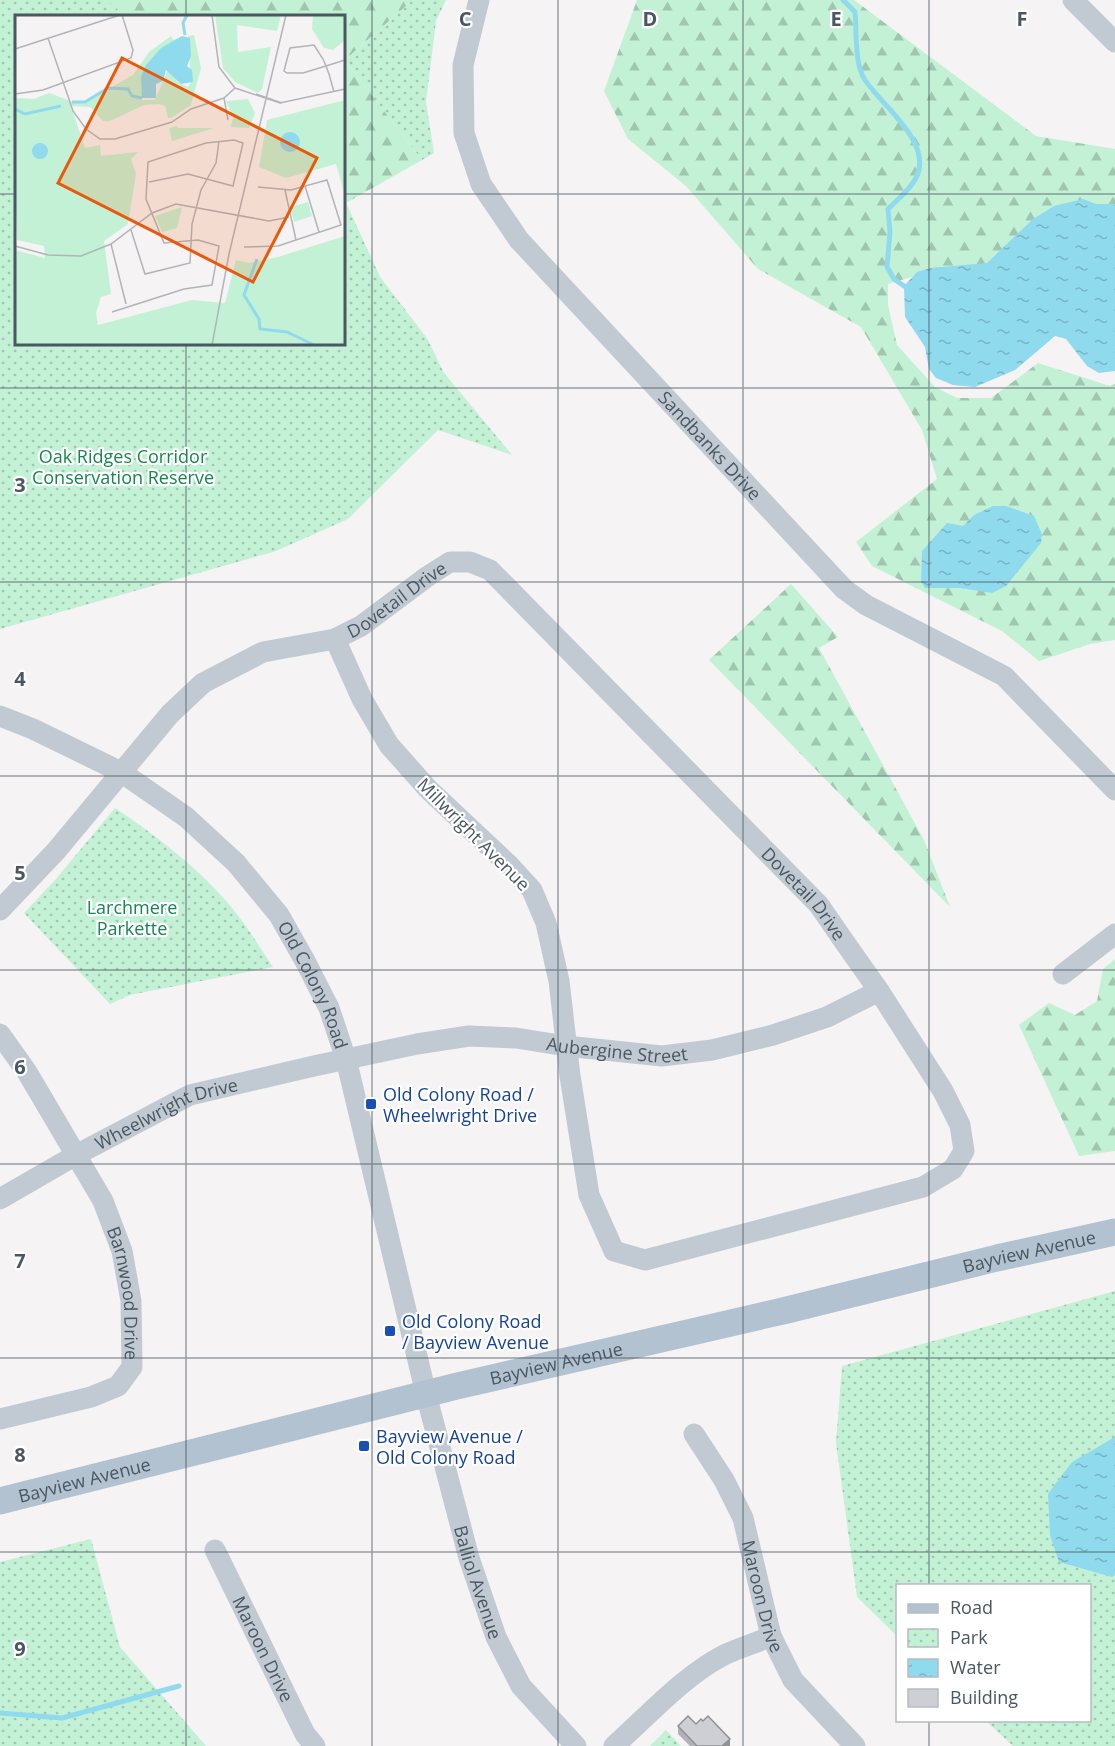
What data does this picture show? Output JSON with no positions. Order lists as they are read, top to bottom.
{
  "streets": {
    "main road": ["Bayview Avenue"],
    "street": [
      "Sandbanks Drive",
      "Dovetail Drive",
      "Millwright Avenue",
      "Old Colony Road",
      "Aubergine Street",
      "Wheelwright Drive",
      "Barnwood Drive",
      "Balliol Avenue",
      "Maroon Drive"
    ]
  },
  "crossings": [
    ["Dovetail Drive", "Millwright Avenue"],
    ["Dovetail Drive", "Old Colony Road"],
    ["Dovetail Drive", "Aubergine Street"],
    ["Millwright Avenue", "Aubergine Street"],
    ["Old Colony Road", "Aubergine Street"],
    ["Old Colony Road", "Wheelwright Drive"],
    ["Old Colony Road", "Bayview Avenue"],
    ["Old Colony Road", "Balliol Avenue"],
    ["Aubergine Street", "Wheelwright Drive"],
    ["Wheelwright Drive", "Barnwood Drive"],
    ["Bayview Avenue", "Balliol Avenue"]
  ],
  "parks": ["Oak Ridges Corridor Conservation Reserve", "Larchmere Parkette"],
  "places": {
    "transit": ["Old Colony Road / Wheelwright Drive", "Old Colony Road / Bayview Avenue", "Bayview Avenue / Old Colony Road"]
  },
  "legend": [
    "Road",
    "Park",
    "Water",
    "Building"
  ],
  "grid": {
    "columns": [
      "C",
      "D",
      "E",
      "F"
    ],
    "rows": [
      "3",
      "4",
      "5",
      "6",
      "7",
      "8",
      "9"
    ]
  }
}
